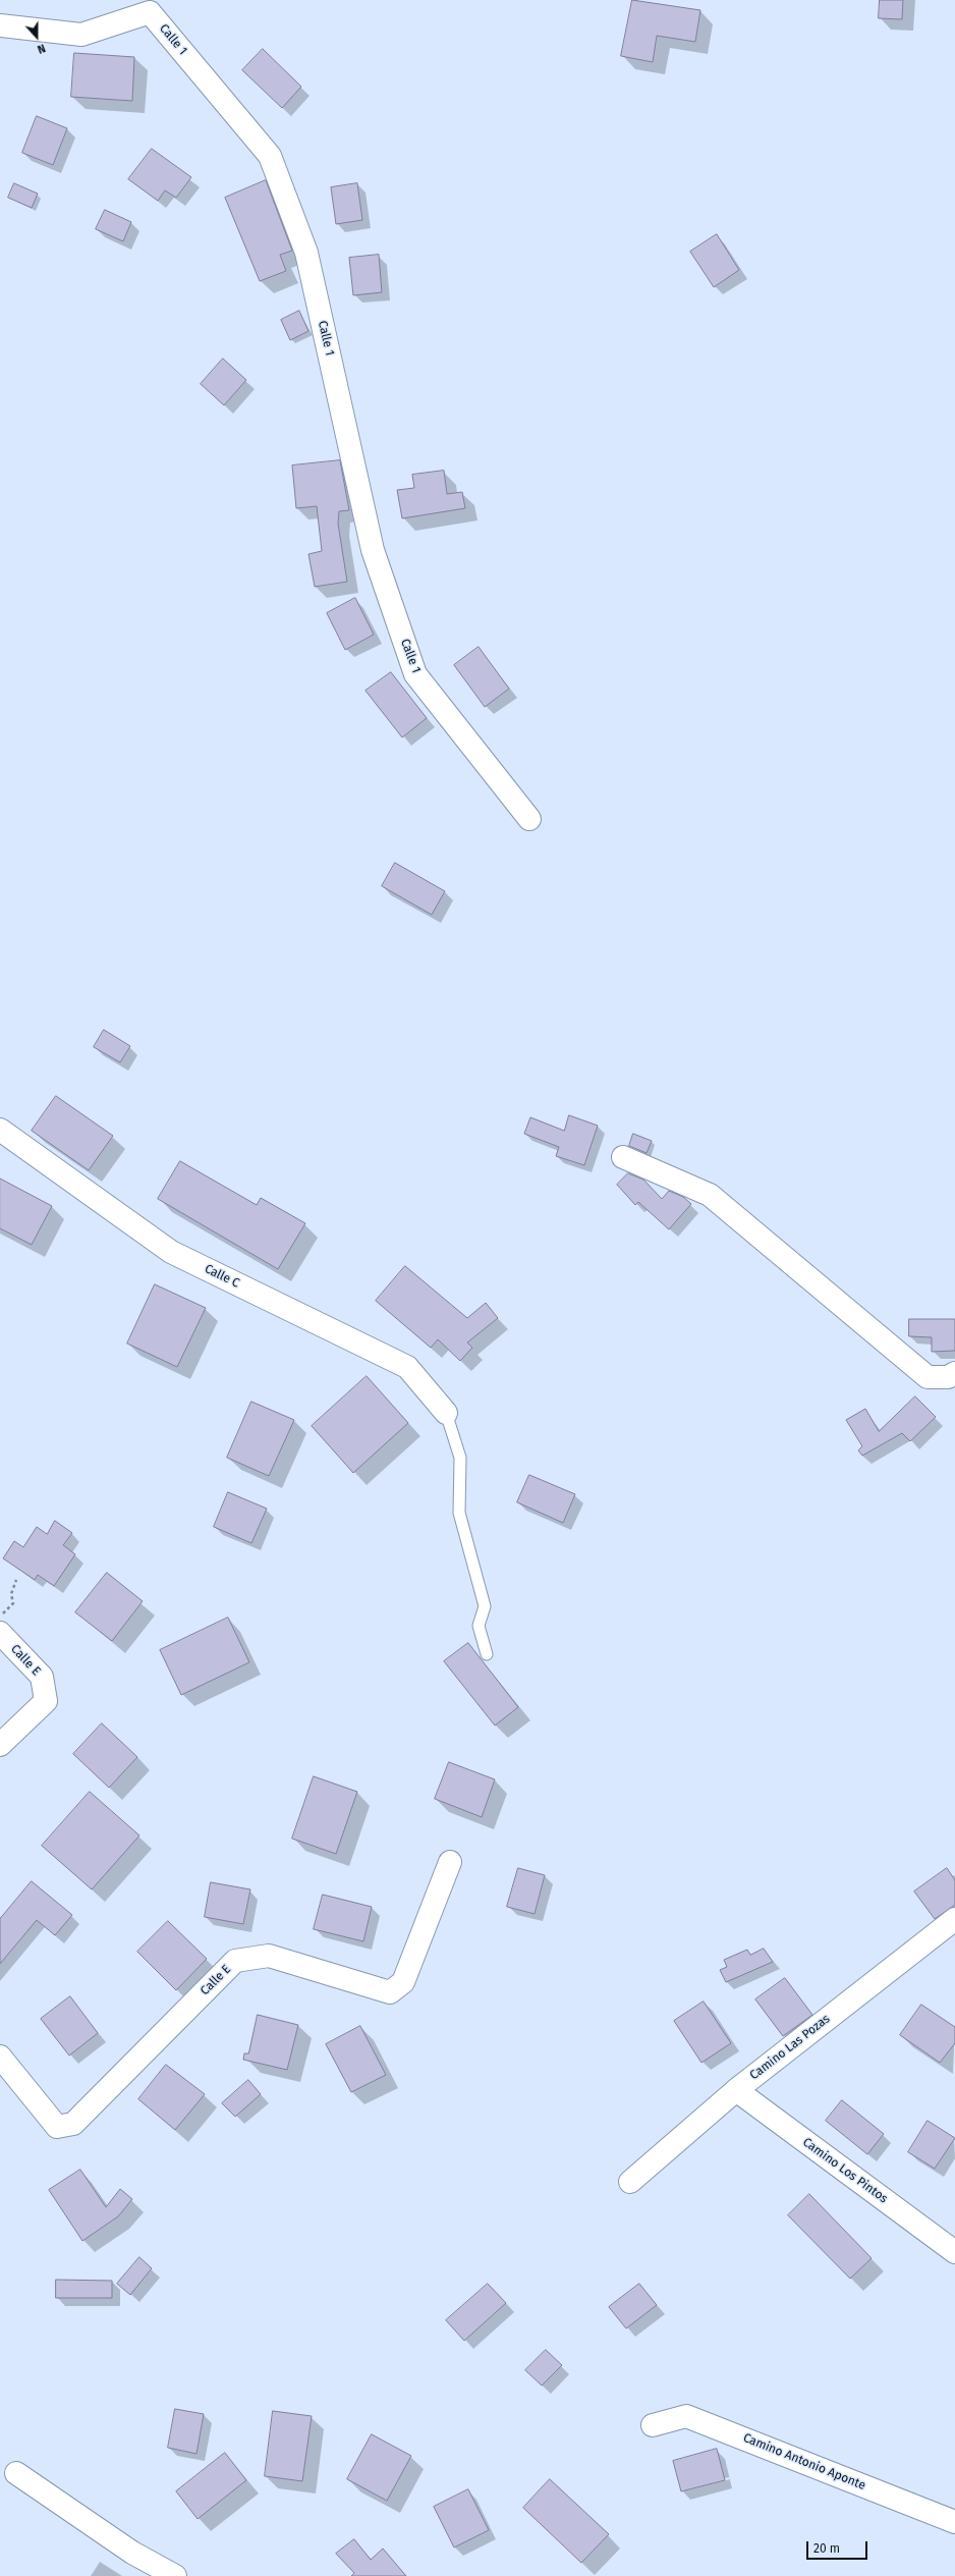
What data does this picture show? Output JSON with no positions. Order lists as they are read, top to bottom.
{
  "streets": {
    "street": [
      "Calle 1",
      "Calle C",
      "Calle E",
      "Camino Las Pozas",
      "Camino Los Pintos",
      "Camino Antonio Aponte"
    ]
  },
  "crossings": [
    ["Camino Las Pozas", "Camino Los Pintos"]
  ],
  "scale_bar": "20 m",
  "north": "bottom"
}
